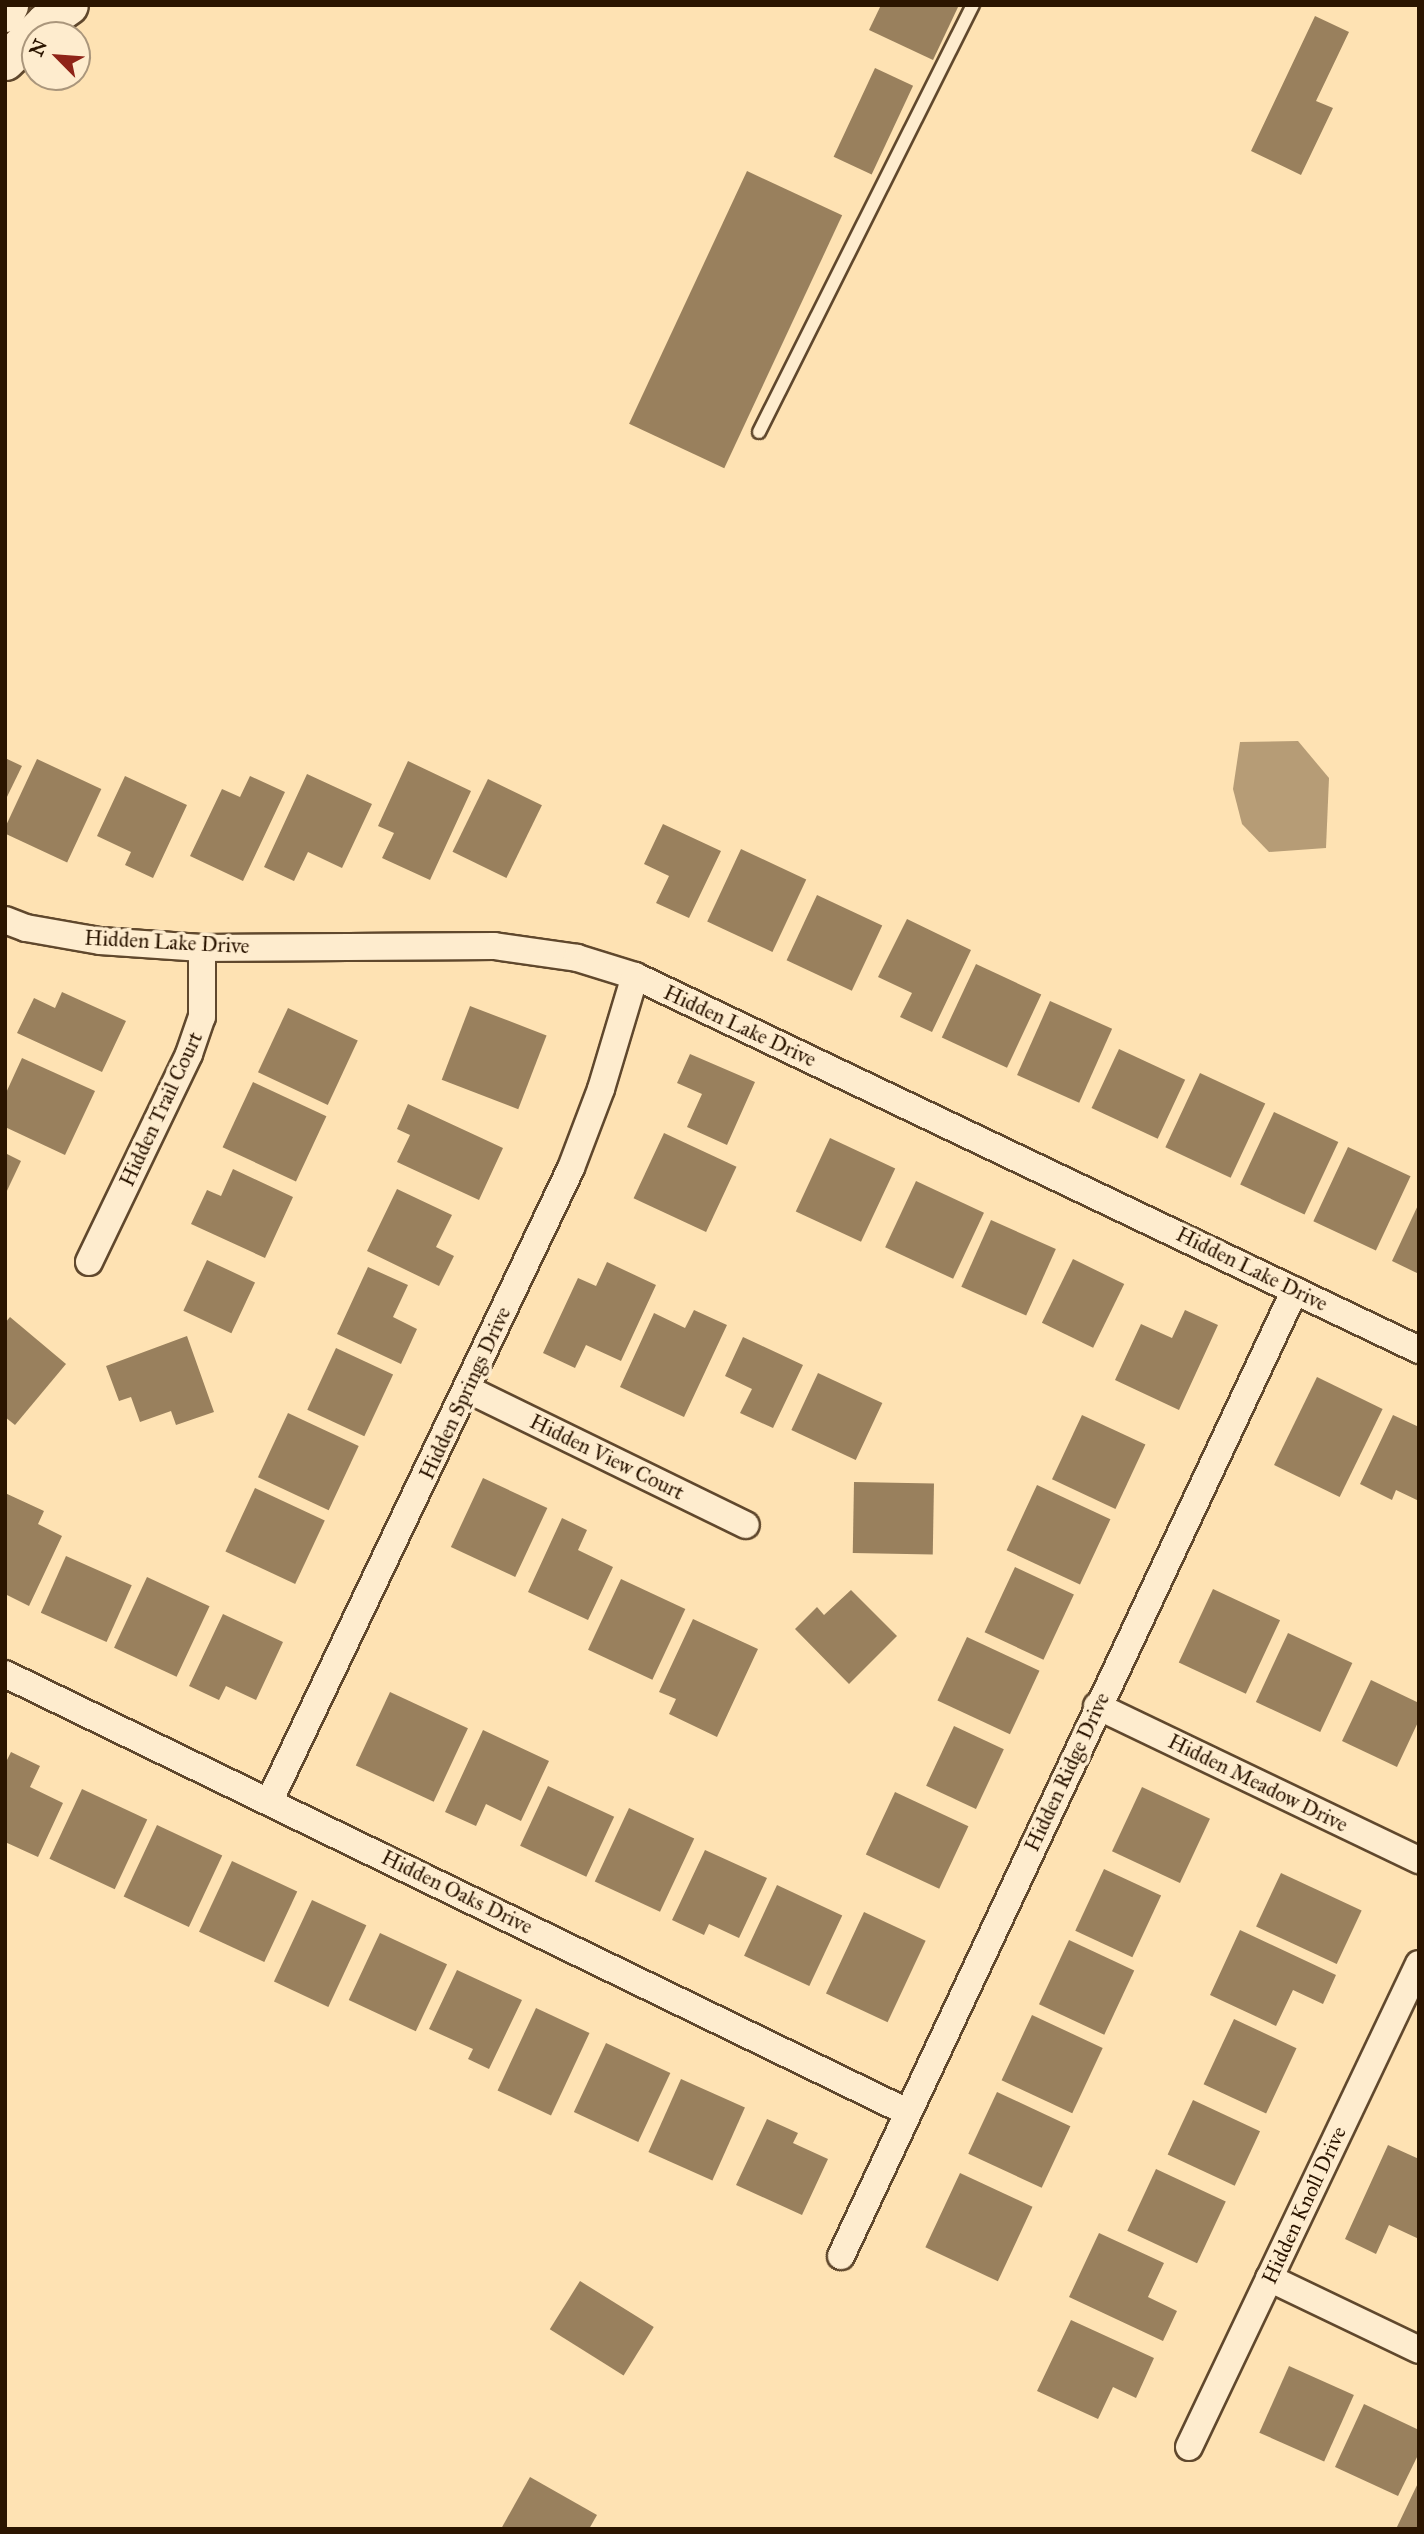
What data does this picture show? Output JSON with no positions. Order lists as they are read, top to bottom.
{
  "streets": {
    "street": [
      "Hidden Lake Drive",
      "Hidden Trail Court",
      "Hidden Springs Drive",
      "Hidden View Court",
      "Hidden Ridge Drive",
      "Hidden Meadow Drive",
      "Hidden Oaks Drive",
      "Hidden Knoll Drive"
    ]
  },
  "crossings": [
    ["Hidden Lake Drive", "Hidden Trail Court"],
    ["Hidden Lake Drive", "Hidden Springs Drive"],
    ["Hidden Lake Drive", "Hidden Ridge Drive"],
    ["Hidden Springs Drive", "Hidden View Court"],
    ["Hidden Springs Drive", "Hidden Oaks Drive"],
    ["Hidden Ridge Drive", "Hidden Meadow Drive"],
    ["Hidden Ridge Drive", "Hidden Oaks Drive"]
  ],
  "north": "top left"
}
